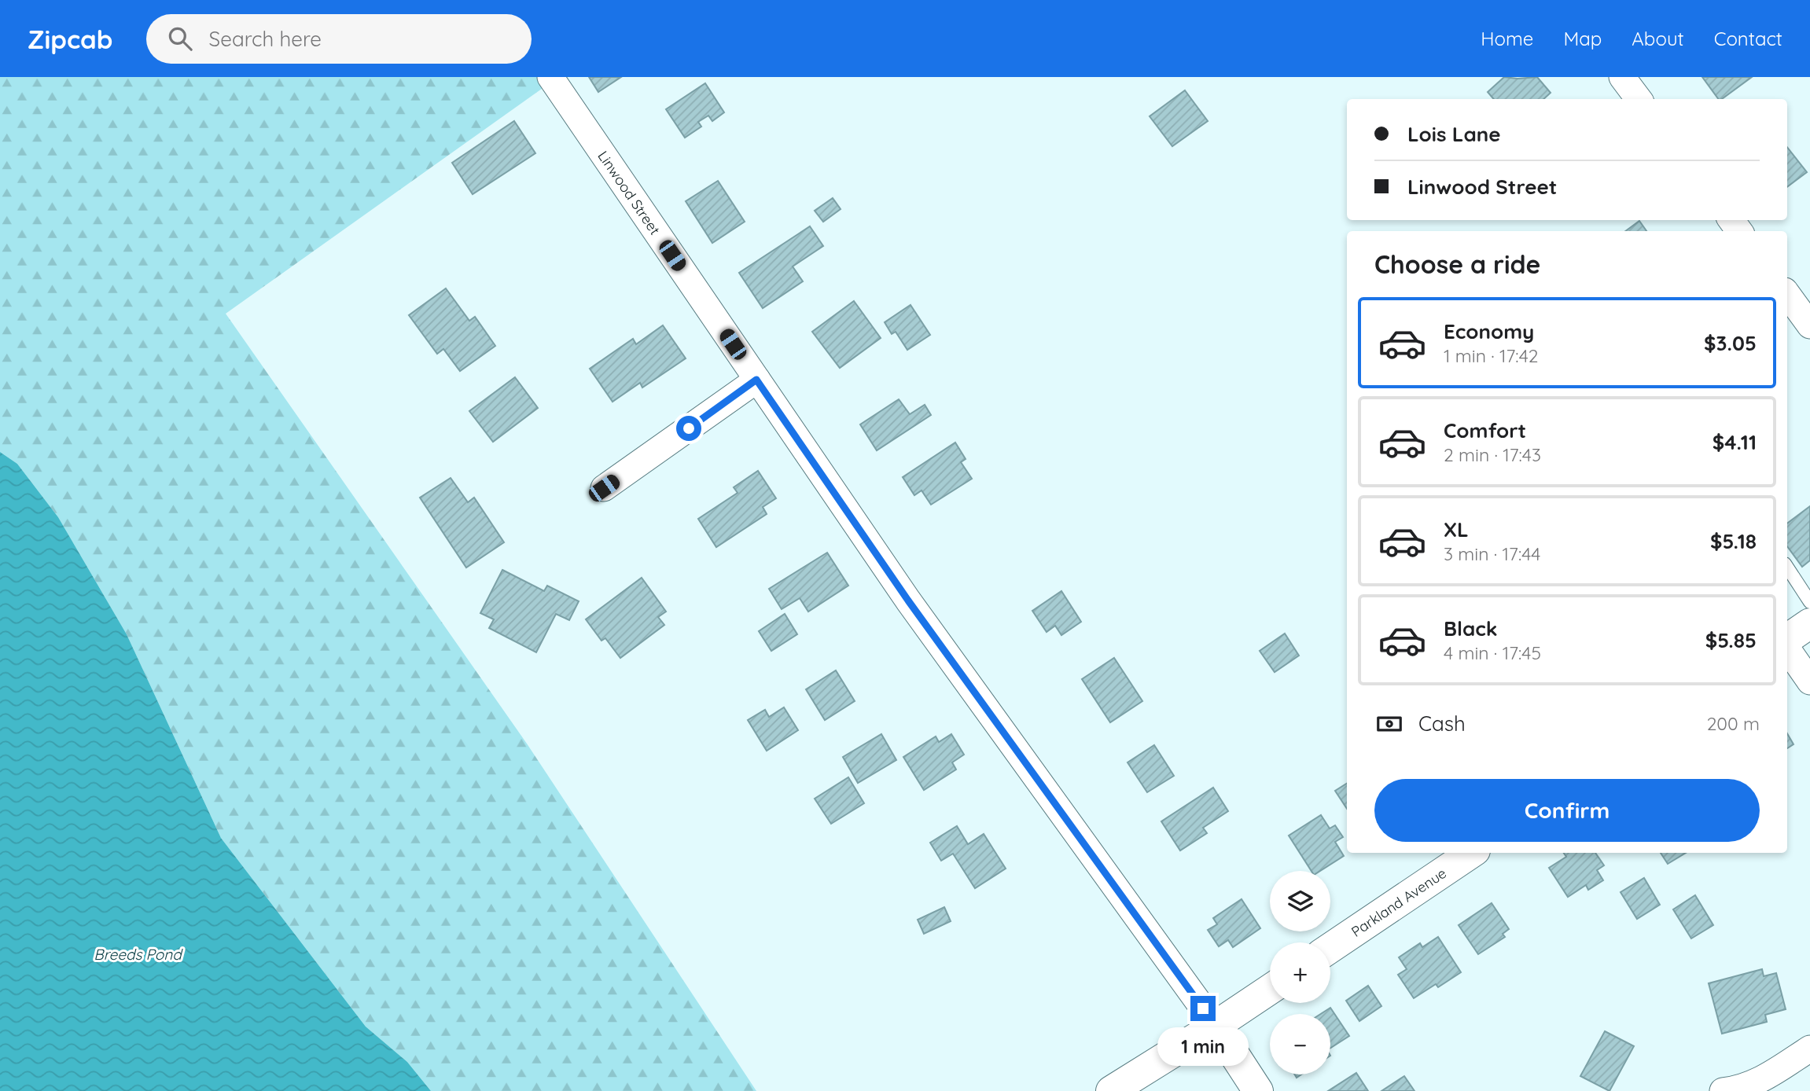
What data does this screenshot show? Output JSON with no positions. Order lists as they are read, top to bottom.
{
  "streets": {
    "main road": ["Linwood Street", "Parkland Avenue"]
  },
  "water": ["Breeds Pond"],
  "page": {
    "header": "Zipcab",
    "search": "Search here",
    "nav": [
      "Home",
      "Map",
      "About",
      "Contact"
    ],
    "banner": ["Lois Lane", "Linwood Street"],
    "heading": "Choose a ride",
    "list": [
      {
        "name": "Economy",
        "note": "1 min · 17:42",
        "value": "$3.05"
      },
      {
        "name": "Comfort",
        "note": "2 min · 17:43",
        "value": "$4.11"
      },
      {
        "name": "XL",
        "note": "3 min · 17:44",
        "value": "$5.18"
      },
      {
        "name": "Black",
        "note": "4 min · 17:45",
        "value": "$5.85"
      }
    ],
    "pay": ["Cash", "200 m"],
    "buttons": "Confirm",
    "map_buttons": ["+", "−"],
    "bubble": "1 min"
  }
}
